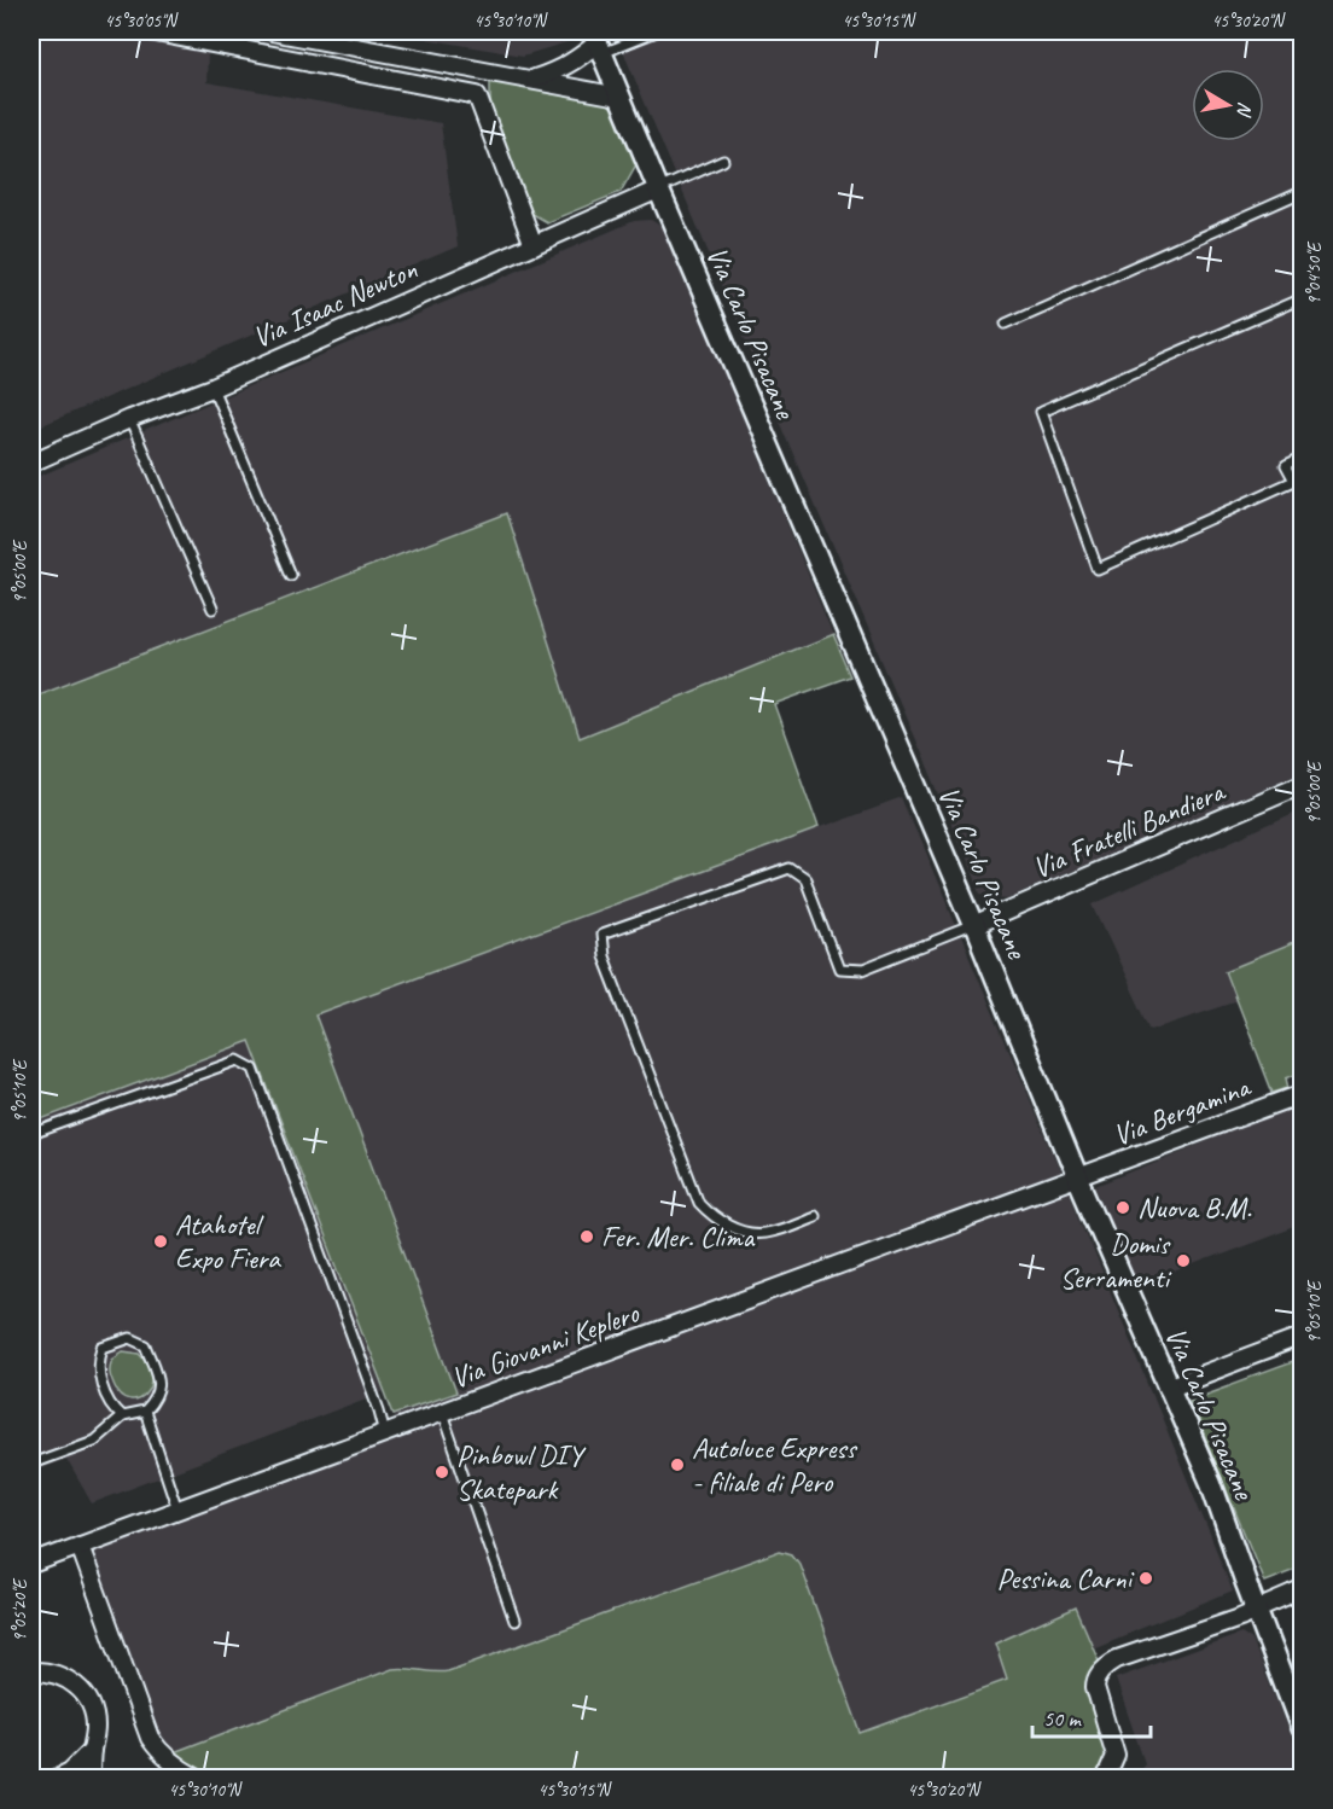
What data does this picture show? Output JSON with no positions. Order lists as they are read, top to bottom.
{
  "streets": {
    "street": [
      "Via Isaac Newton",
      "Via Carlo Pisacane",
      "Via Fratelli Bandiera",
      "Via Bergamina",
      "Via Giovanni Keplero"
    ]
  },
  "crossings": [
    ["Via Isaac Newton", "Via Carlo Pisacane"],
    ["Via Carlo Pisacane", "Via Fratelli Bandiera"],
    ["Via Carlo Pisacane", "Via Bergamina"],
    ["Via Carlo Pisacane", "Via Giovanni Keplero"],
    ["Via Bergamina", "Via Giovanni Keplero"]
  ],
  "places": [
    "Nuova B.M.",
    "Fer. Mer. Clima",
    "Atahotel Expo Fiera",
    "Domis Serramenti",
    "Autoluce Express - filiale di Pero",
    "Pinbowl DIY Skatepark",
    "Pessina Carni"
  ],
  "scale_bar": "50 m",
  "north": "right",
  "coordinates": [
    "45°30'05\"N",
    "45°30'10\"N",
    "45°30'15\"N",
    "45°30'20\"N",
    "9°04'50\"E",
    "9°05'00\"E",
    "9°05'10\"E",
    "9°05'20\"E"
  ]
}
